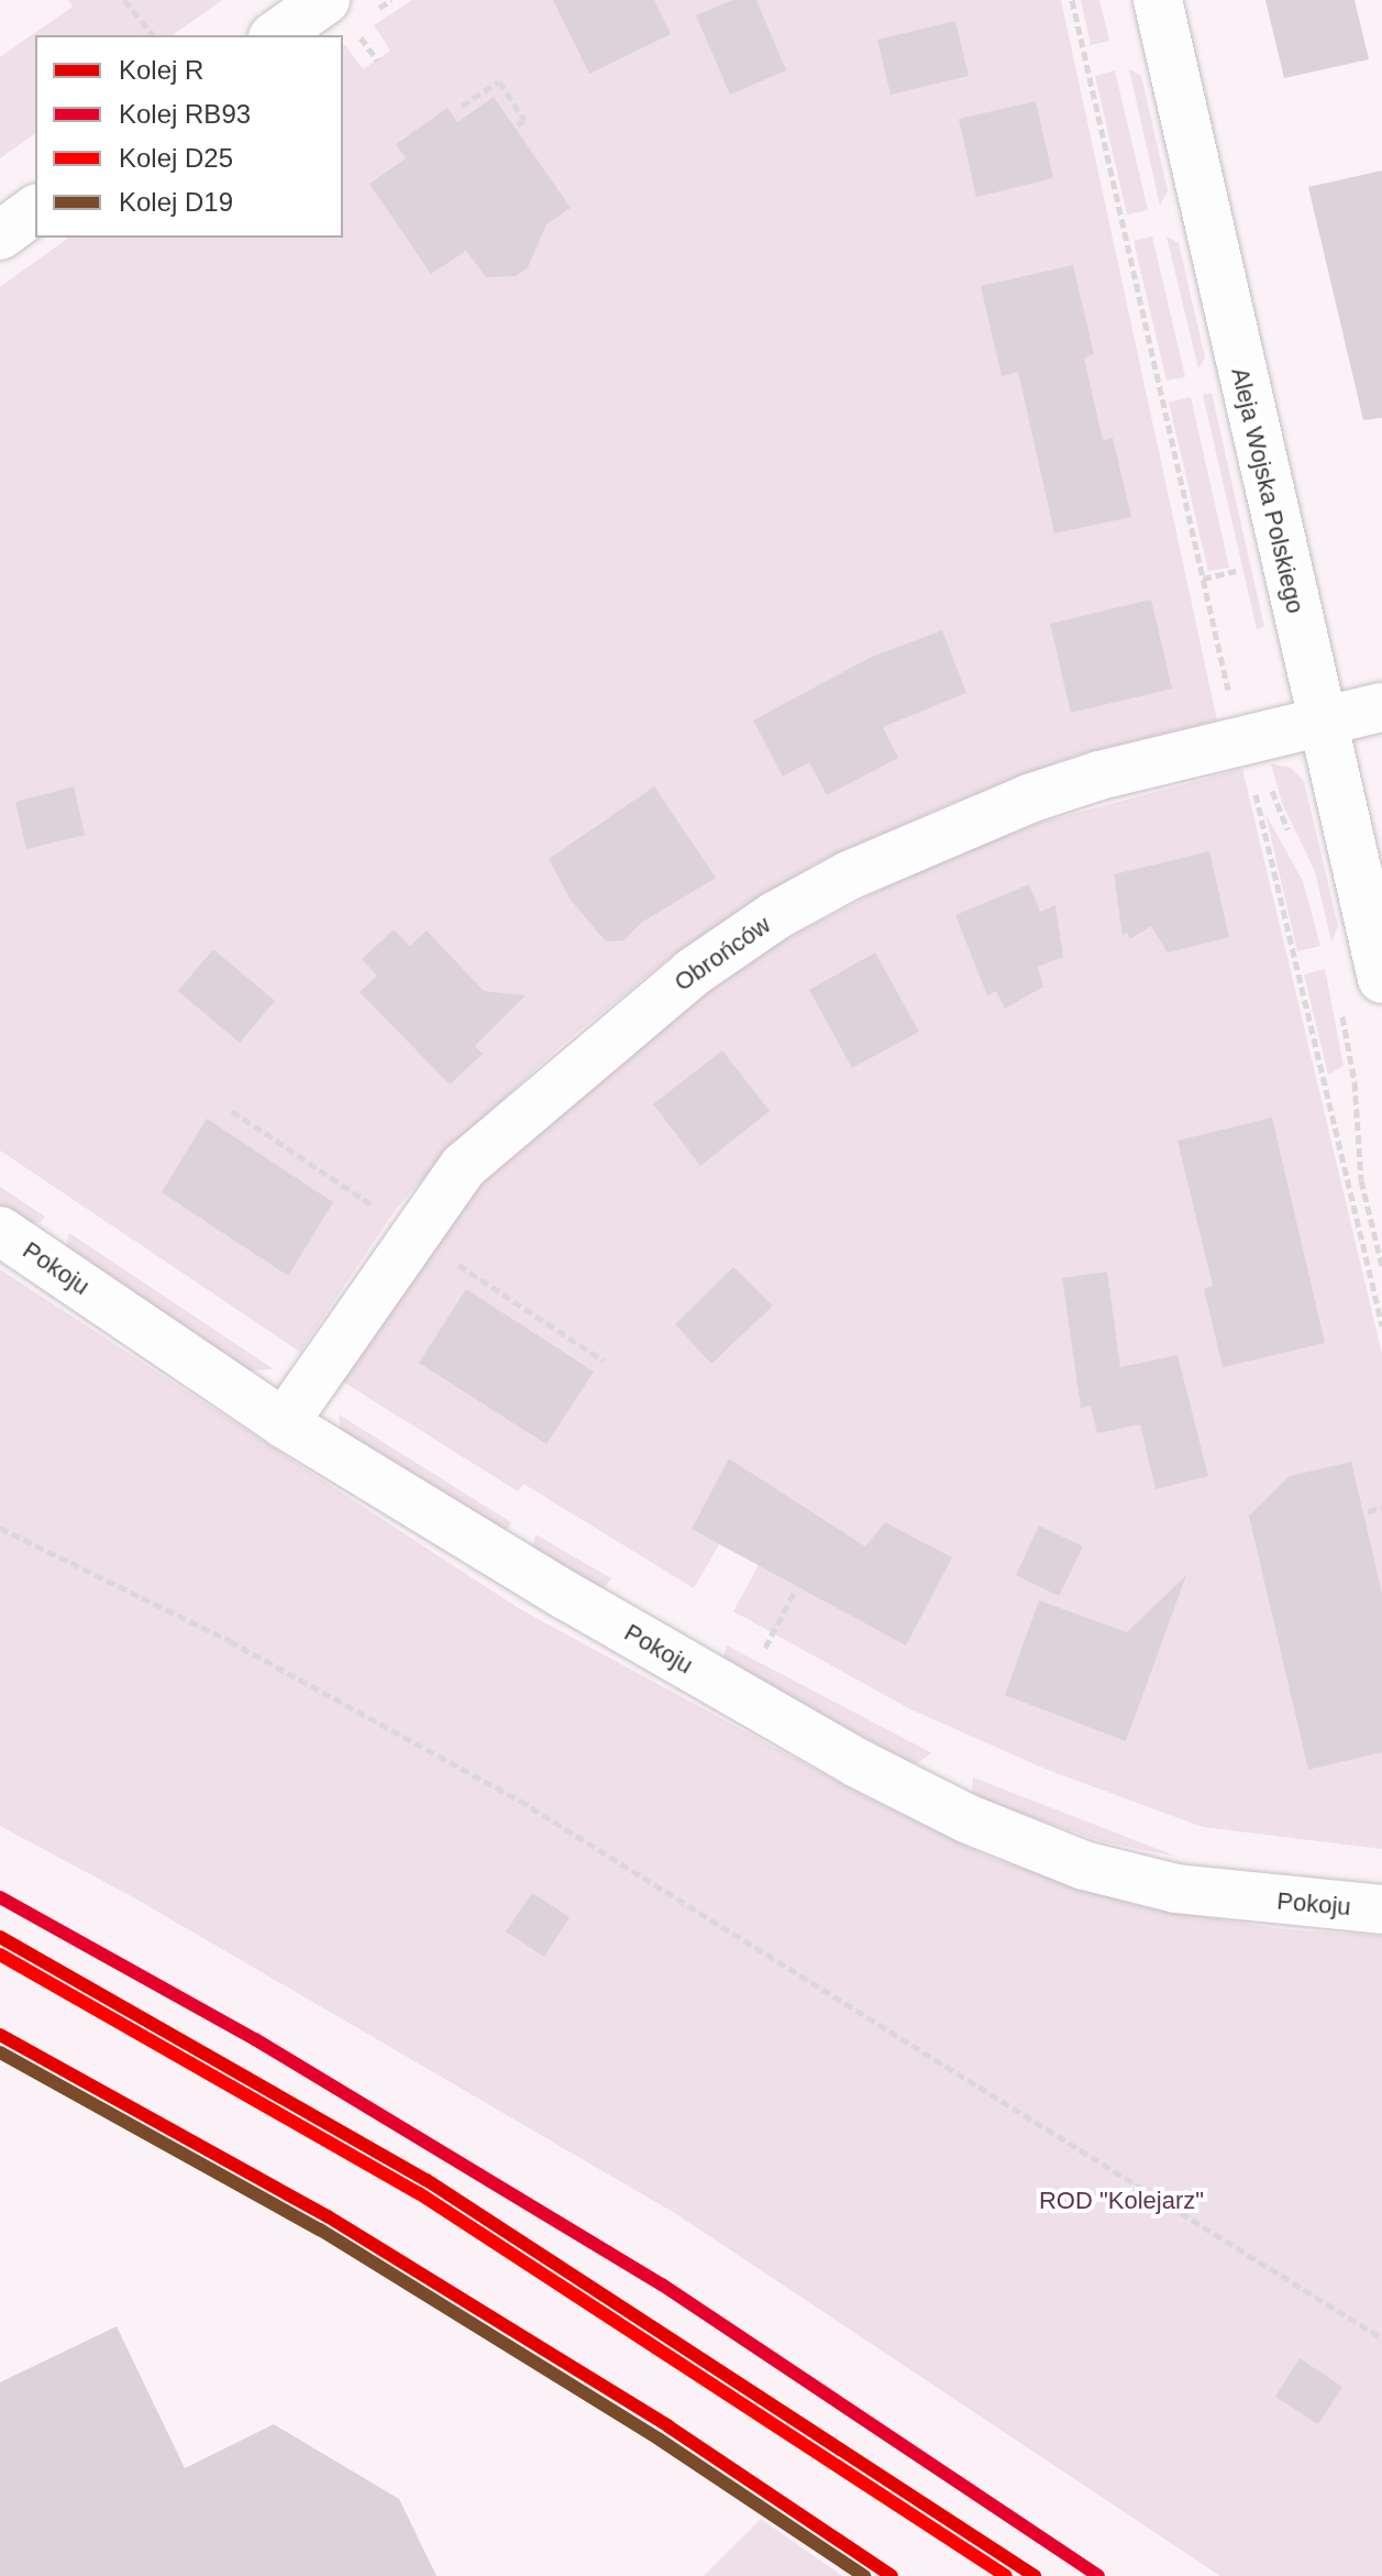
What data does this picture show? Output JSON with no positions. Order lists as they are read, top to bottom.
{
  "streets": {
    "street": ["Aleja Wojska Polskiego", "Obrońców", "Pokoju"]
  },
  "crossings": [
    ["Aleja Wojska Polskiego", "Obrońców"],
    ["Obrońców", "Pokoju"]
  ],
  "parks": ["ROD \"Kolejarz\""],
  "lines": [
    "rail line RB93",
    "rail line R",
    "rail line D25",
    "rail line D19"
  ],
  "legend": [
    "Kolej R",
    "Kolej RB93",
    "Kolej D25",
    "Kolej D19"
  ]
}
